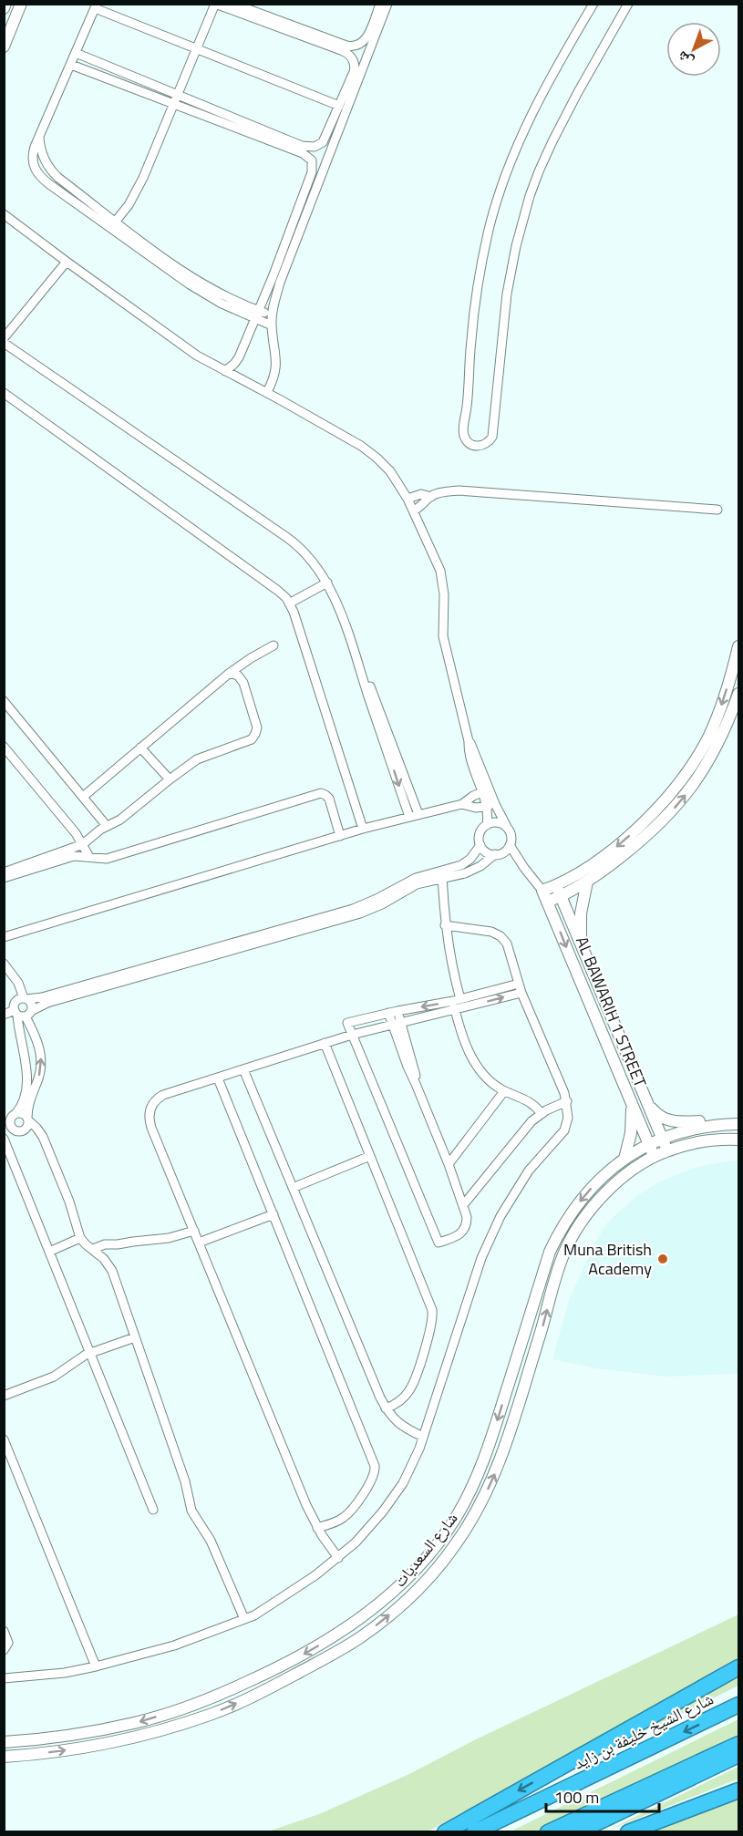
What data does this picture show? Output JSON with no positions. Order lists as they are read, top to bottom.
{
  "streets": {
    "highway": ["شارع الشيخ خليفة بن زايد"],
    "street": ["AL BAWARIH 1 STREET", "شارع السعديات"]
  },
  "crossings": [
    ["AL BAWARIH 1 STREET", "شارع السعديات"]
  ],
  "places": ["Muna British Academy"],
  "scale_bar": "100 m",
  "north": "bottom left"
}
